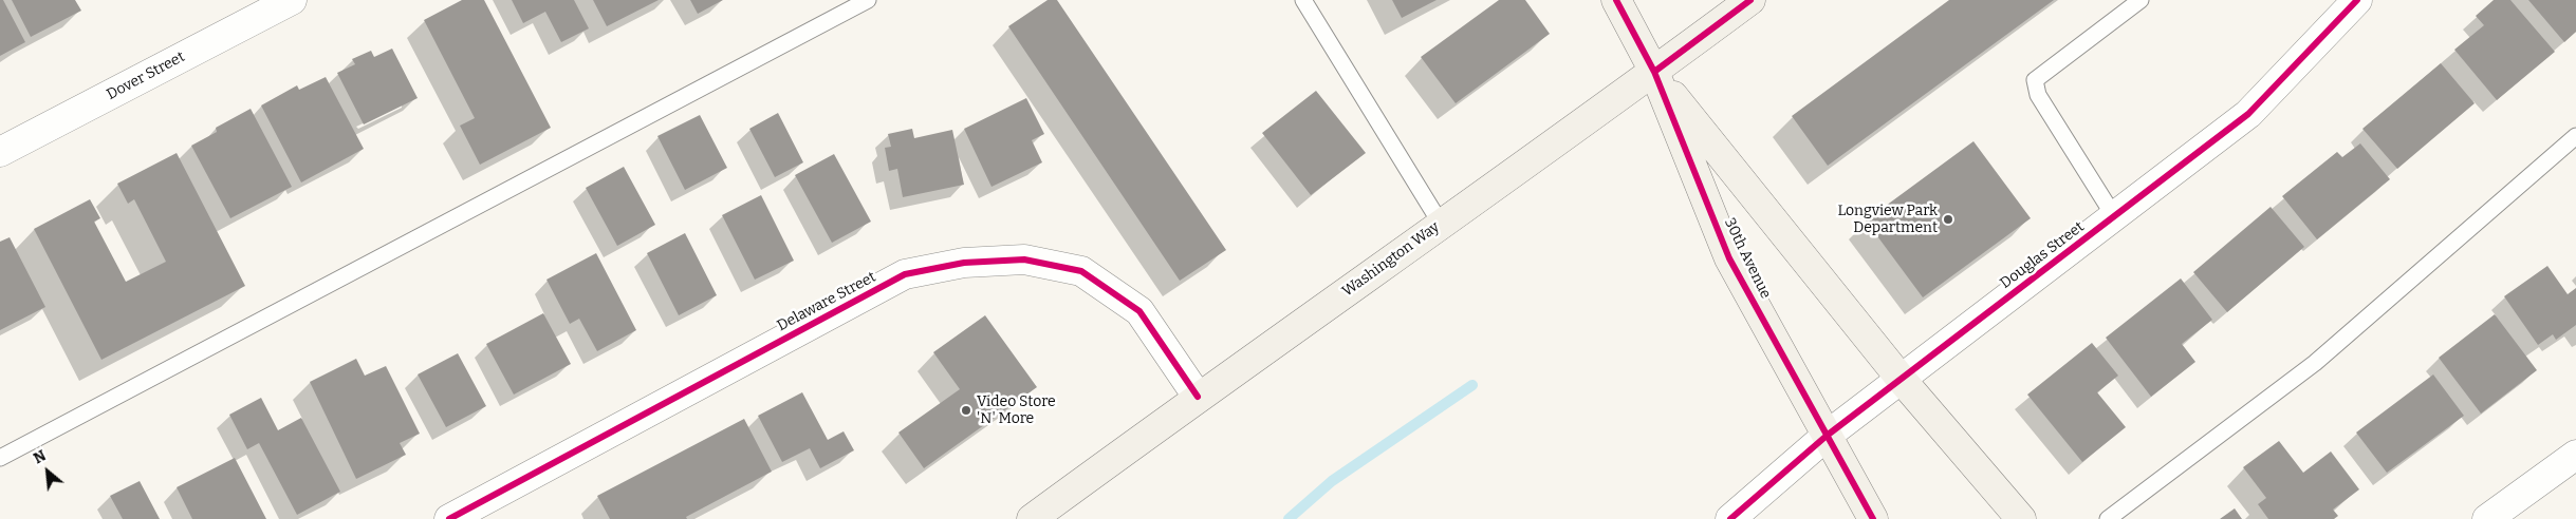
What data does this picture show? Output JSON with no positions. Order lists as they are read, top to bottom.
{
  "streets": {
    "street": [
      "Dover Street",
      "Douglas Street",
      "30th Avenue",
      "Washington Way",
      "Delaware Street"
    ]
  },
  "crossings": [
    ["Douglas Street", "30th Avenue"],
    ["30th Avenue", "Washington Way"],
    ["Washington Way", "Delaware Street"]
  ],
  "places": ["Longview Park Department", "Video Store 'N' More"],
  "north": "top left"
}
